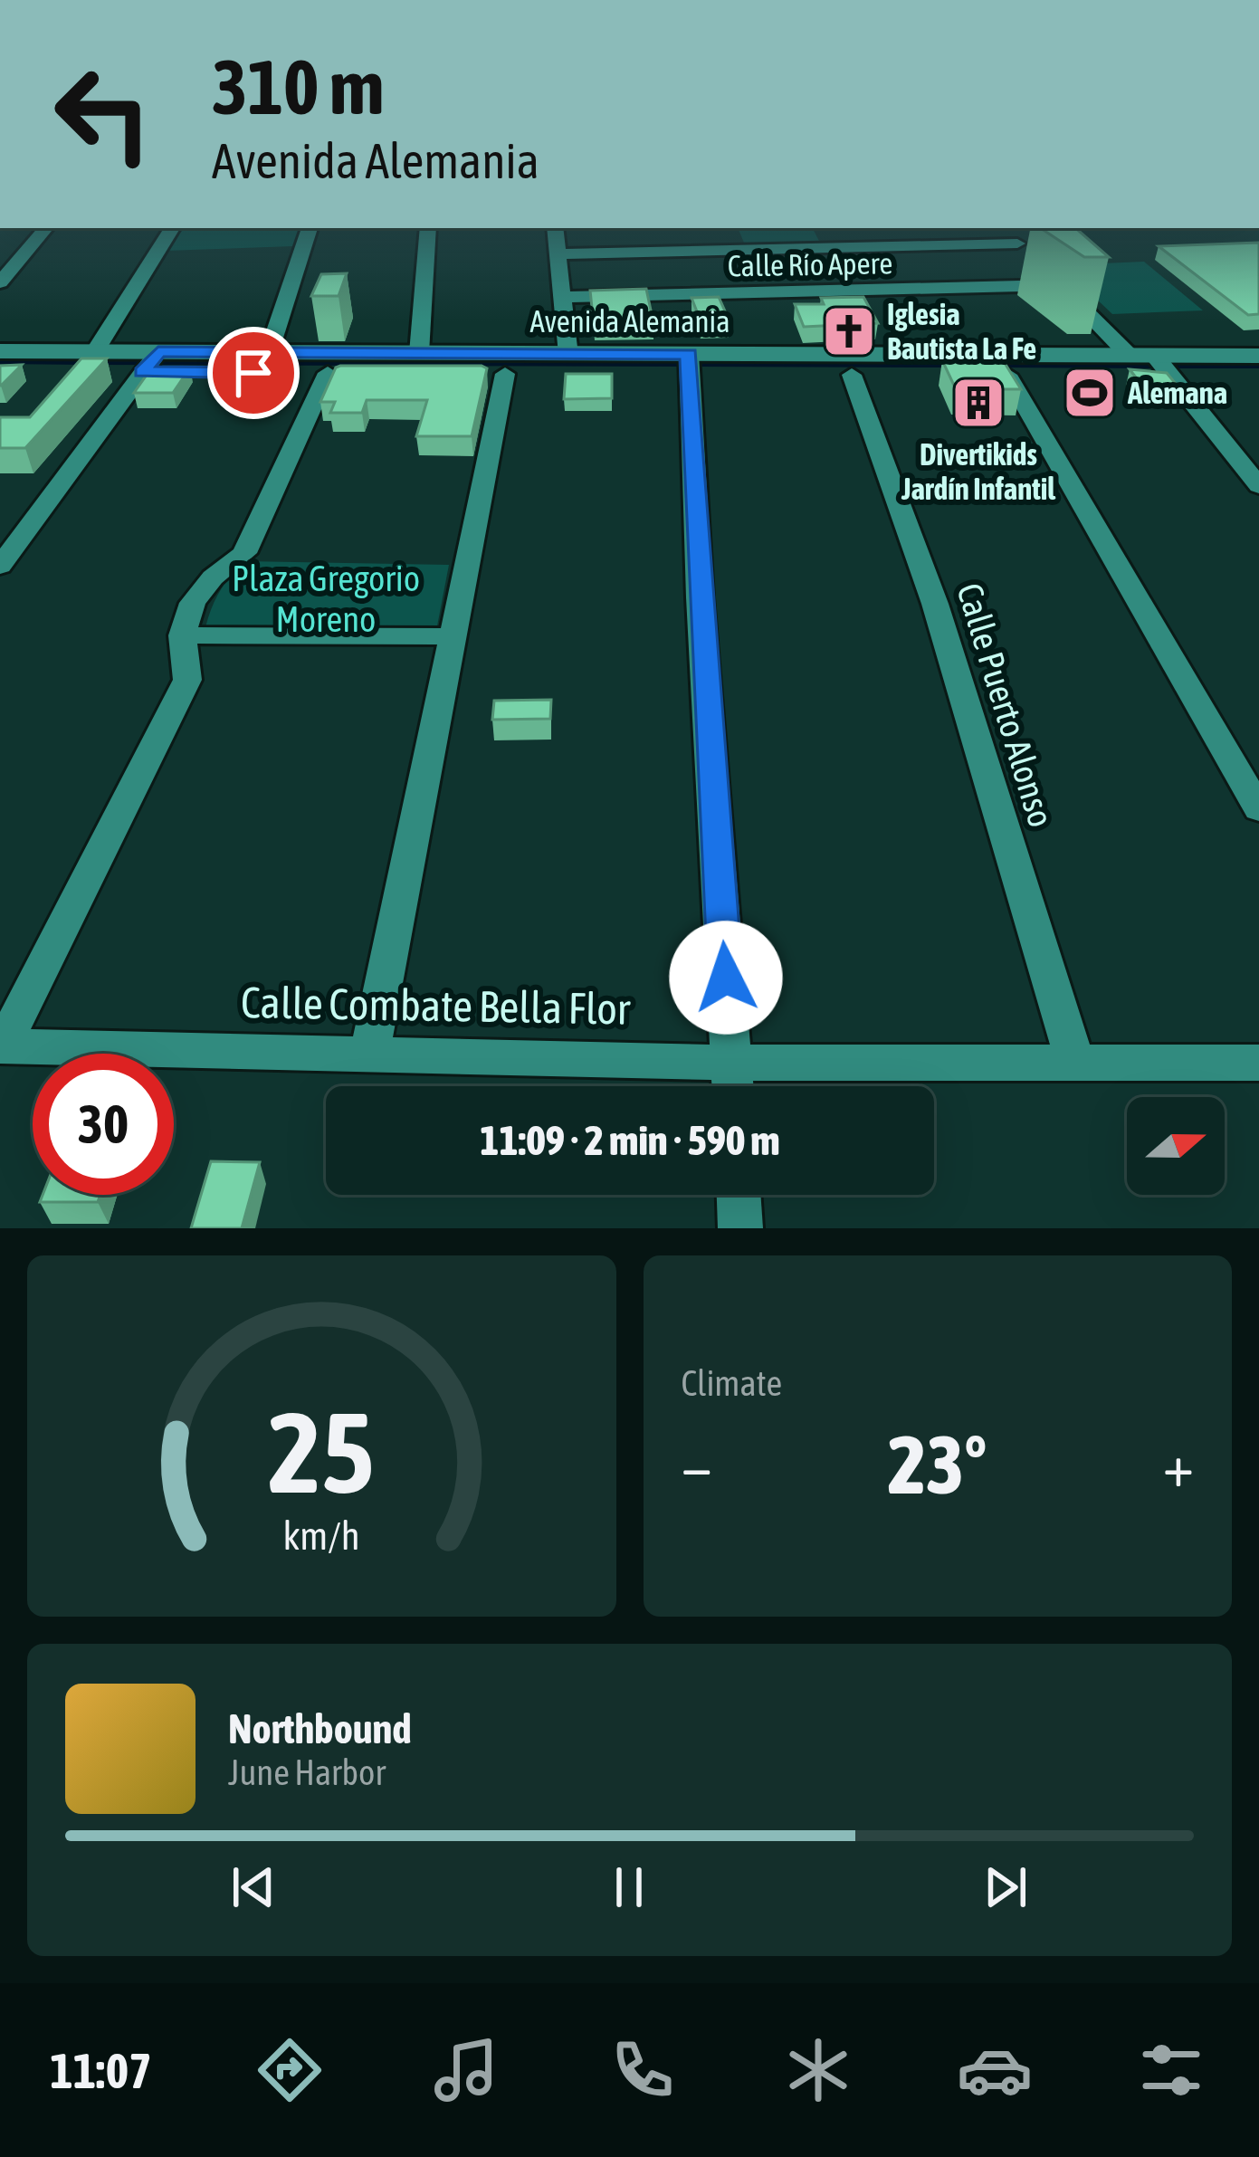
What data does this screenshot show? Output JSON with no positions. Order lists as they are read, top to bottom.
{
  "streets": {
    "main road": ["Avenida Alemania"],
    "street": ["Calle Río Apere", "Calle Puerto Alonso", "Calle Combate Bella Flor"]
  },
  "crossings": [
    ["Calle Río Apere", "Avenida Alemania"],
    ["Avenida Alemania", "Calle Puerto Alonso"],
    ["Calle Puerto Alonso", "Calle Combate Bella Flor"]
  ],
  "parks": ["Plaza Gregorio Moreno"],
  "places": {
    "church": ["Iglesia Bautista La Fe"],
    "sports": ["Alemana"],
    "building": ["Divertikids Jardín Infantil"]
  },
  "north": "right",
  "page": {
    "turn": ["310 m", "Avenida Alemania"],
    "limit": "30",
    "trip": "11:09 · 2 min · 590 m",
    "tile": "Climate",
    "heat": ["−", "23°", "+"],
    "song": ["Northbound", "June Harbor"],
    "tabs": "11:07",
    "gauge": ["25", "km/h"]
  }
}
